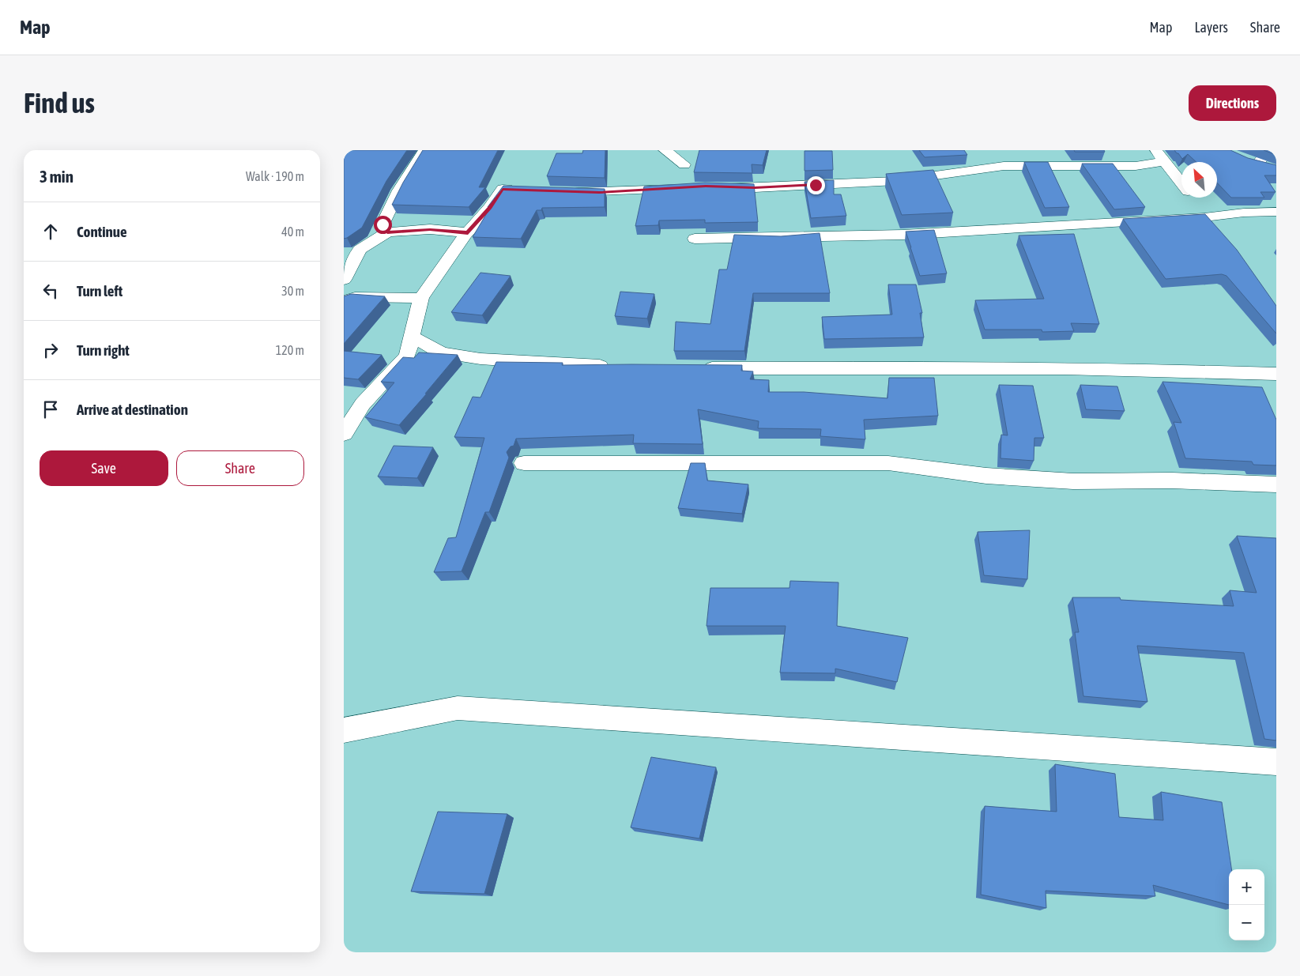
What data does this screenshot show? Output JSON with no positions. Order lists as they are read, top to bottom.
{
  "north": "top left",
  "page": {
    "header": "Map",
    "nav": ["Map", "Layers", "Share"],
    "buttons": [
      "Directions",
      ["Save", "Share"]
    ],
    "title": "Find us",
    "heading": ["3 min", "Walk · 190 m"],
    "list": [
      ["Continue", "40 m"],
      ["Turn left", "30 m"],
      ["Turn right", "120 m"],
      "Arrive at destination"
    ],
    "map_buttons": ["+", "−"]
  }
}
